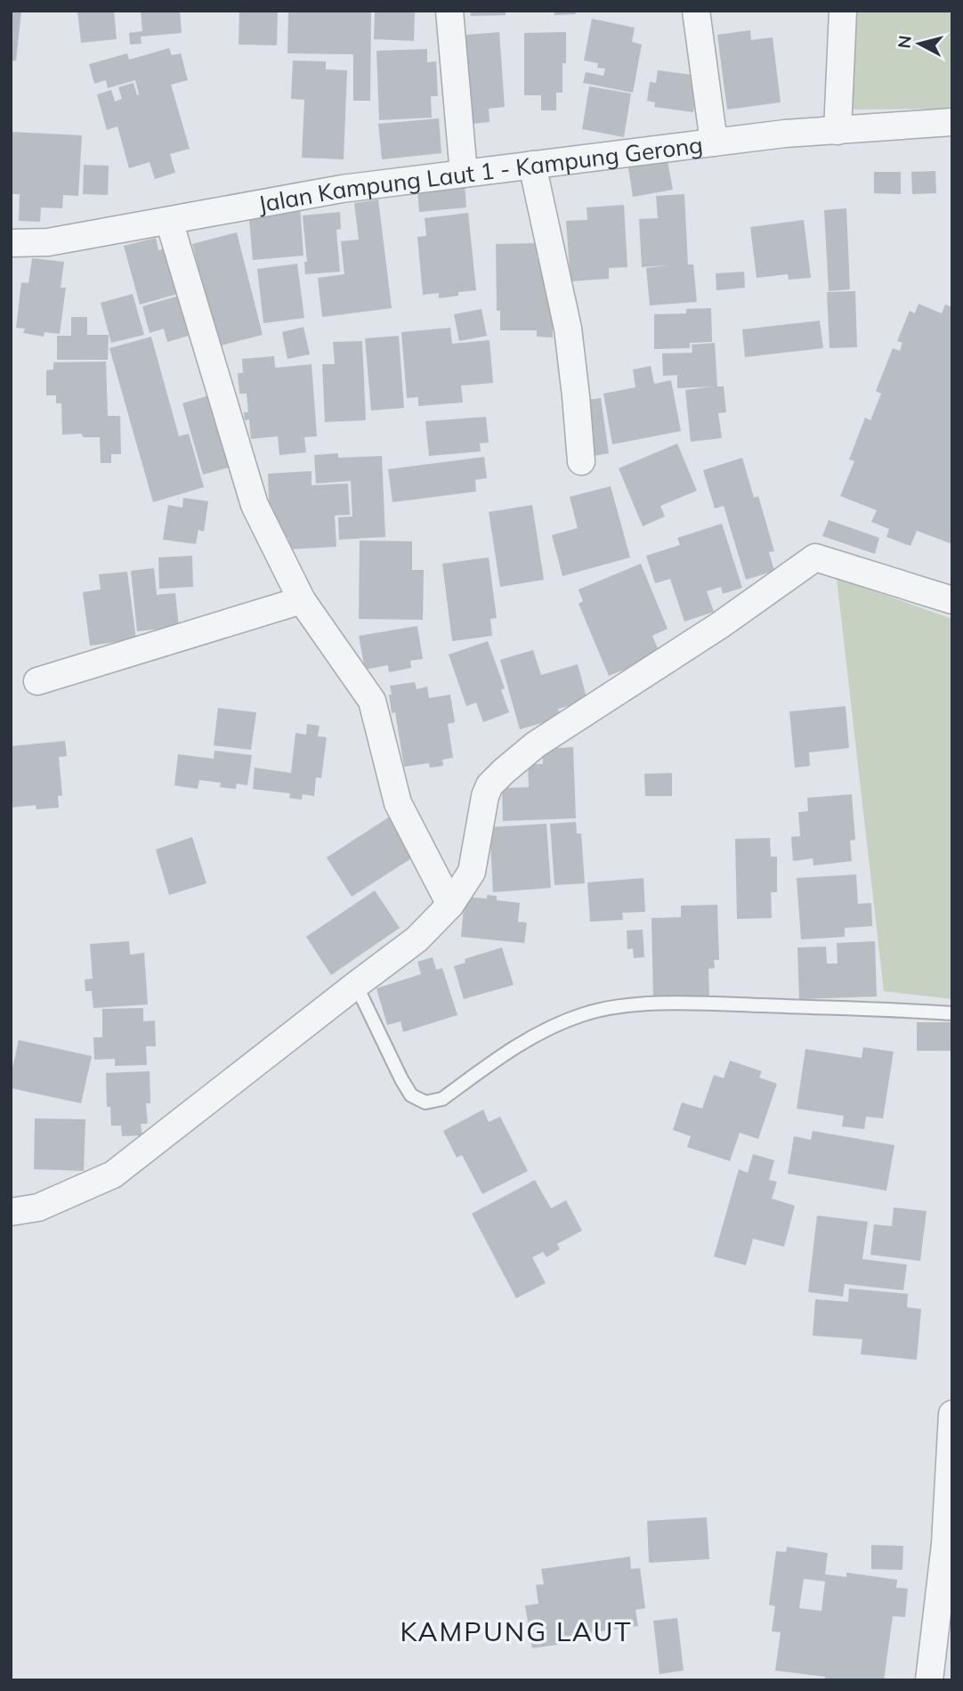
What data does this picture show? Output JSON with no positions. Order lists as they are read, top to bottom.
{
  "streets": {
    "street": ["Jalan Kampung Laut 1 - Kampung Gerong"]
  },
  "districts": ["KAMPUNG LAUT"],
  "north": "left"
}
